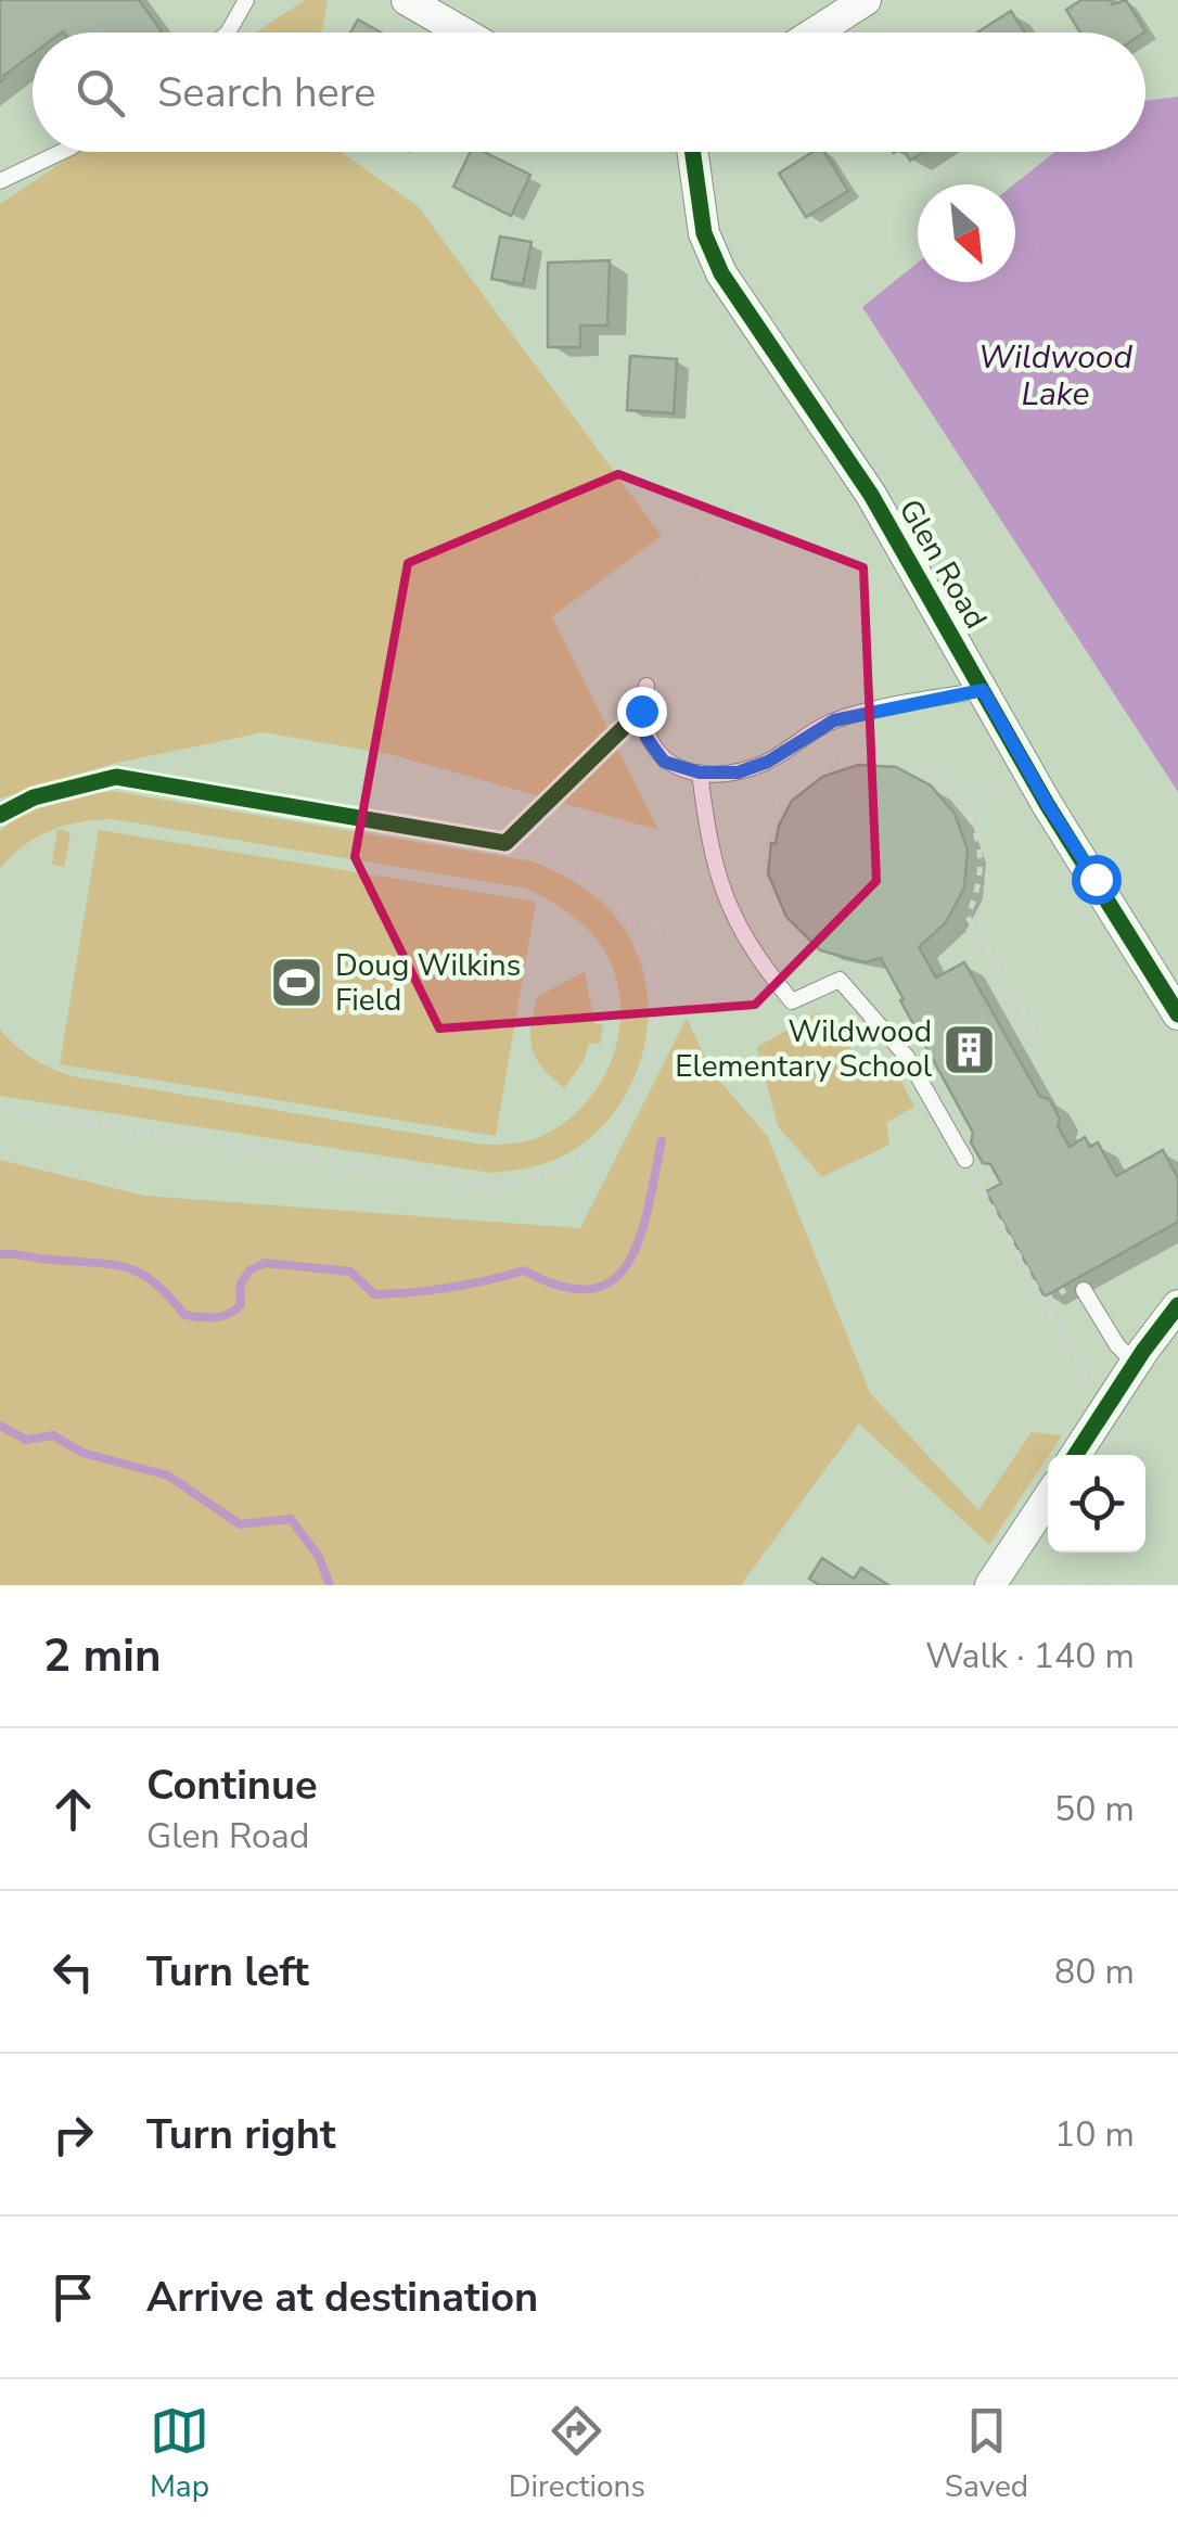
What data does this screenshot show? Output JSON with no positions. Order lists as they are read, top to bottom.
{
  "streets": {
    "street": ["Glen Road"]
  },
  "water": ["Wildwood Lake"],
  "places": {
    "sports": ["Doug Wilkins Field"],
    "building": ["Wildwood Elementary School"]
  },
  "north": "bottom right",
  "page": {
    "search": "Search here",
    "heading": ["2 min", "Walk · 140 m"],
    "list": [
      ["Continue", "Glen Road", "50 m"],
      ["Turn left", "80 m"],
      ["Turn right", "10 m"],
      "Arrive at destination"
    ],
    "nav": ["Map", "Directions", "Saved"]
  }
}
